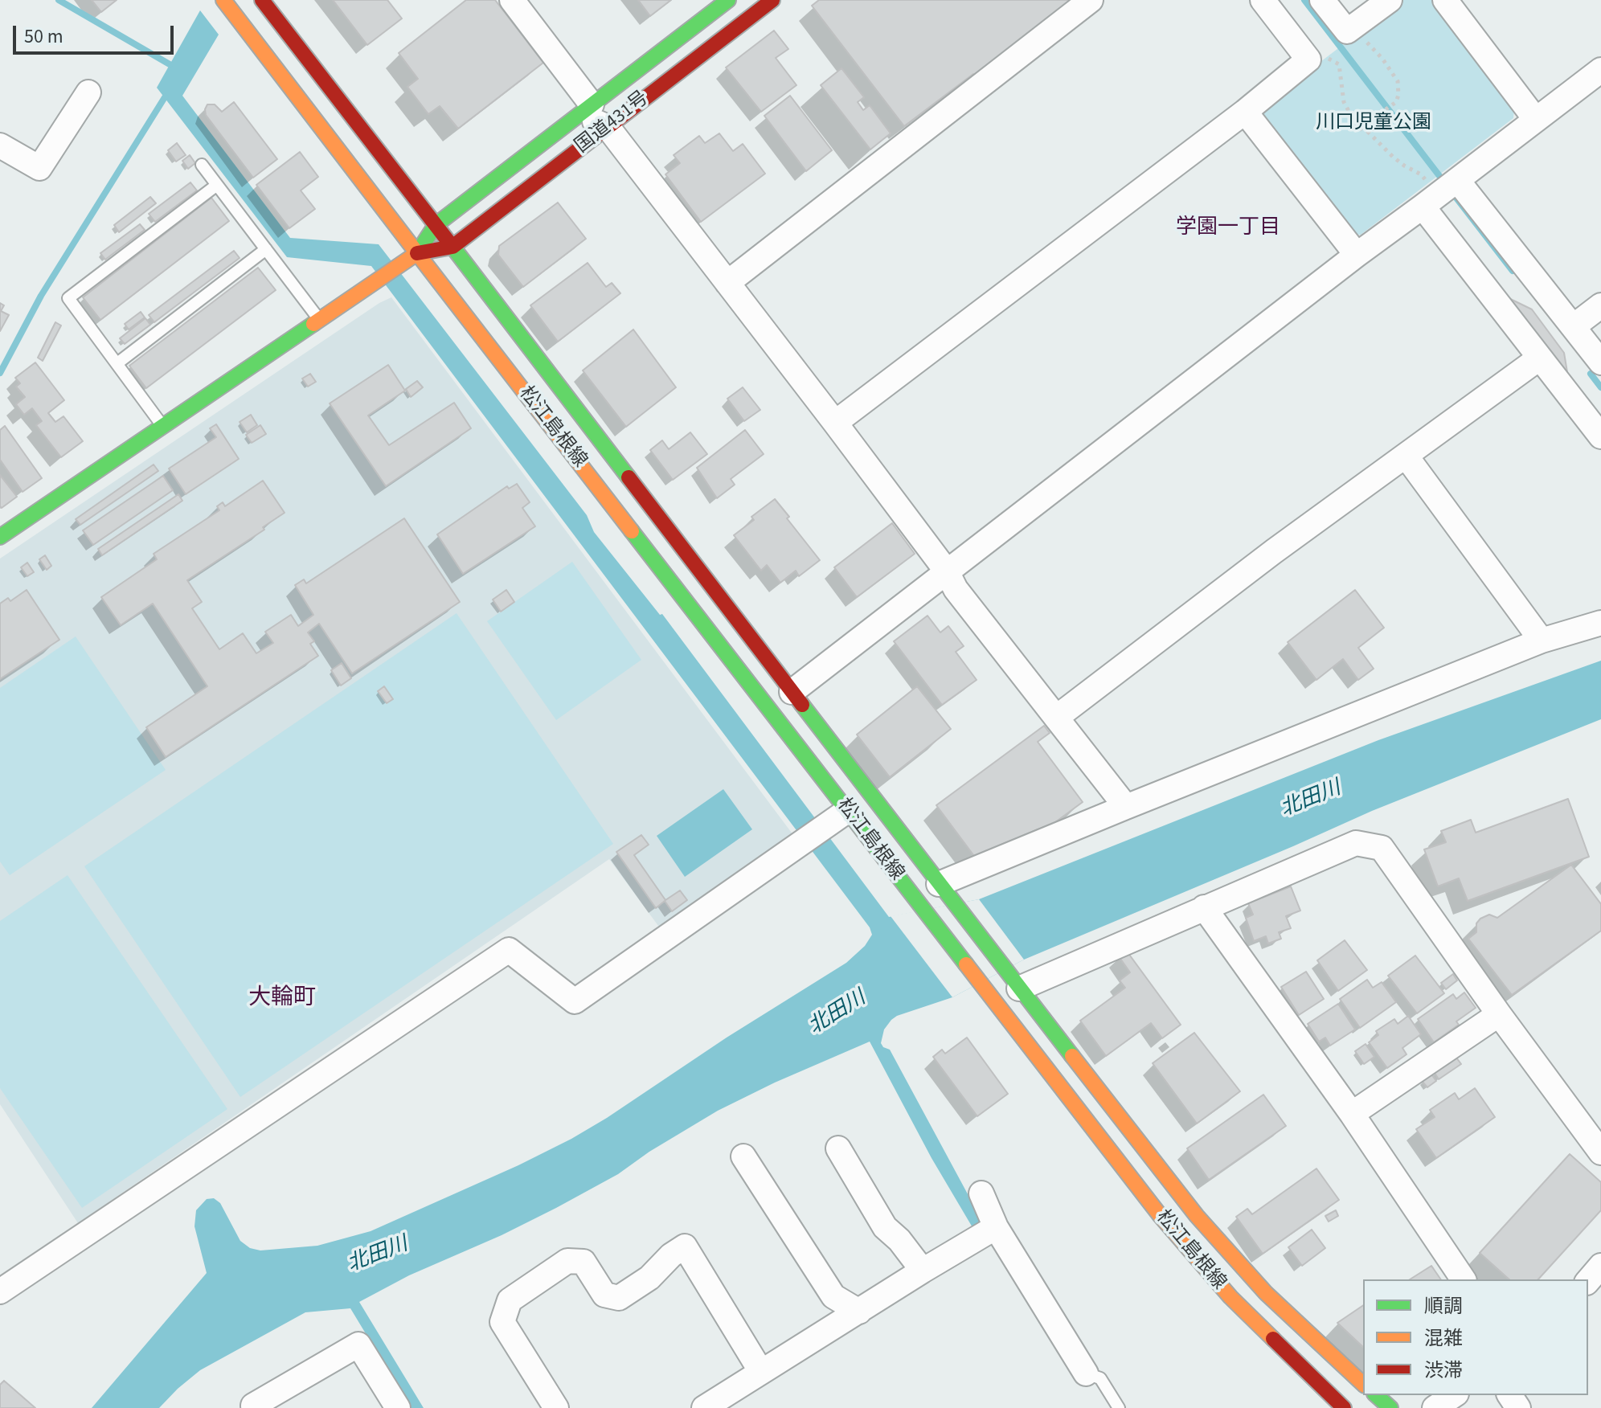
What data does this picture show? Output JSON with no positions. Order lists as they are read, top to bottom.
{
  "streets": {
    "main road": ["国道431号", "松江島根線"]
  },
  "crossings": [
    ["国道431号", "松江島根線"]
  ],
  "districts": ["学園一丁目", "大輪町"],
  "water": ["北田川"],
  "parks": ["川口児童公園"],
  "legend": ["順調", "混雑", "渋滞"],
  "scale_bar": "50 m"
}
